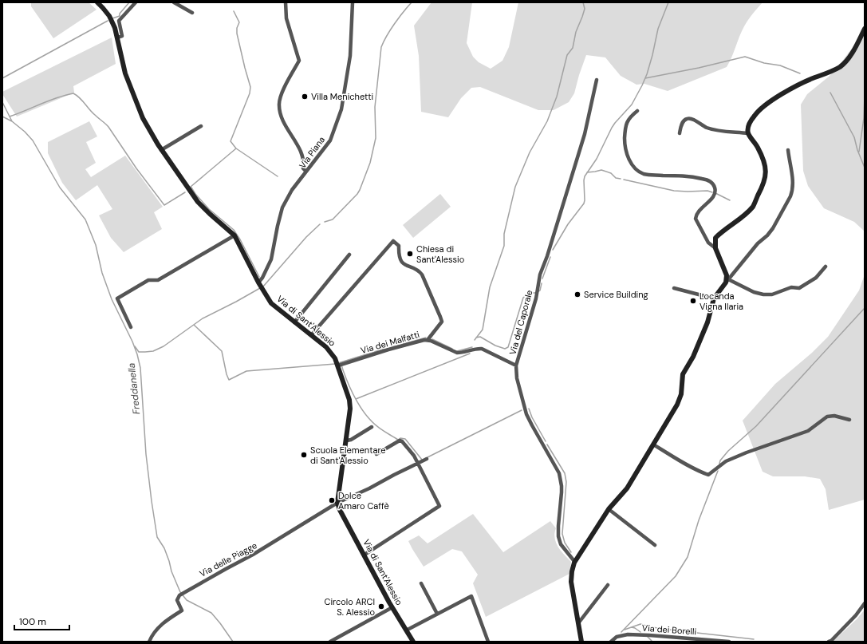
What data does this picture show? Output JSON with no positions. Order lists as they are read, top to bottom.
{
  "streets": {
    "street": [
      "Via Piana",
      "Via di Sant'Alessio",
      "Via del Caporale",
      "Via dei Malfatti",
      "Via delle Piagge",
      "Via dei Borelli"
    ]
  },
  "crossings": [
    ["Via Piana", "Via di Sant'Alessio"],
    ["Via di Sant'Alessio", "Via dei Malfatti"],
    ["Via di Sant'Alessio", "Via delle Piagge"],
    ["Via del Caporale", "Via dei Malfatti"]
  ],
  "water": ["Freddanella"],
  "places": [
    "Villa Menichetti",
    "Chiesa di Sant'Alessio",
    "Service Building",
    "Locanda Vigna Ilaria",
    "Scuola Elementare di Sant'Alessio",
    "Dolce Amaro Caffè",
    "Circolo ARCI S. Alessio"
  ],
  "scale_bar": "100 m"
}
